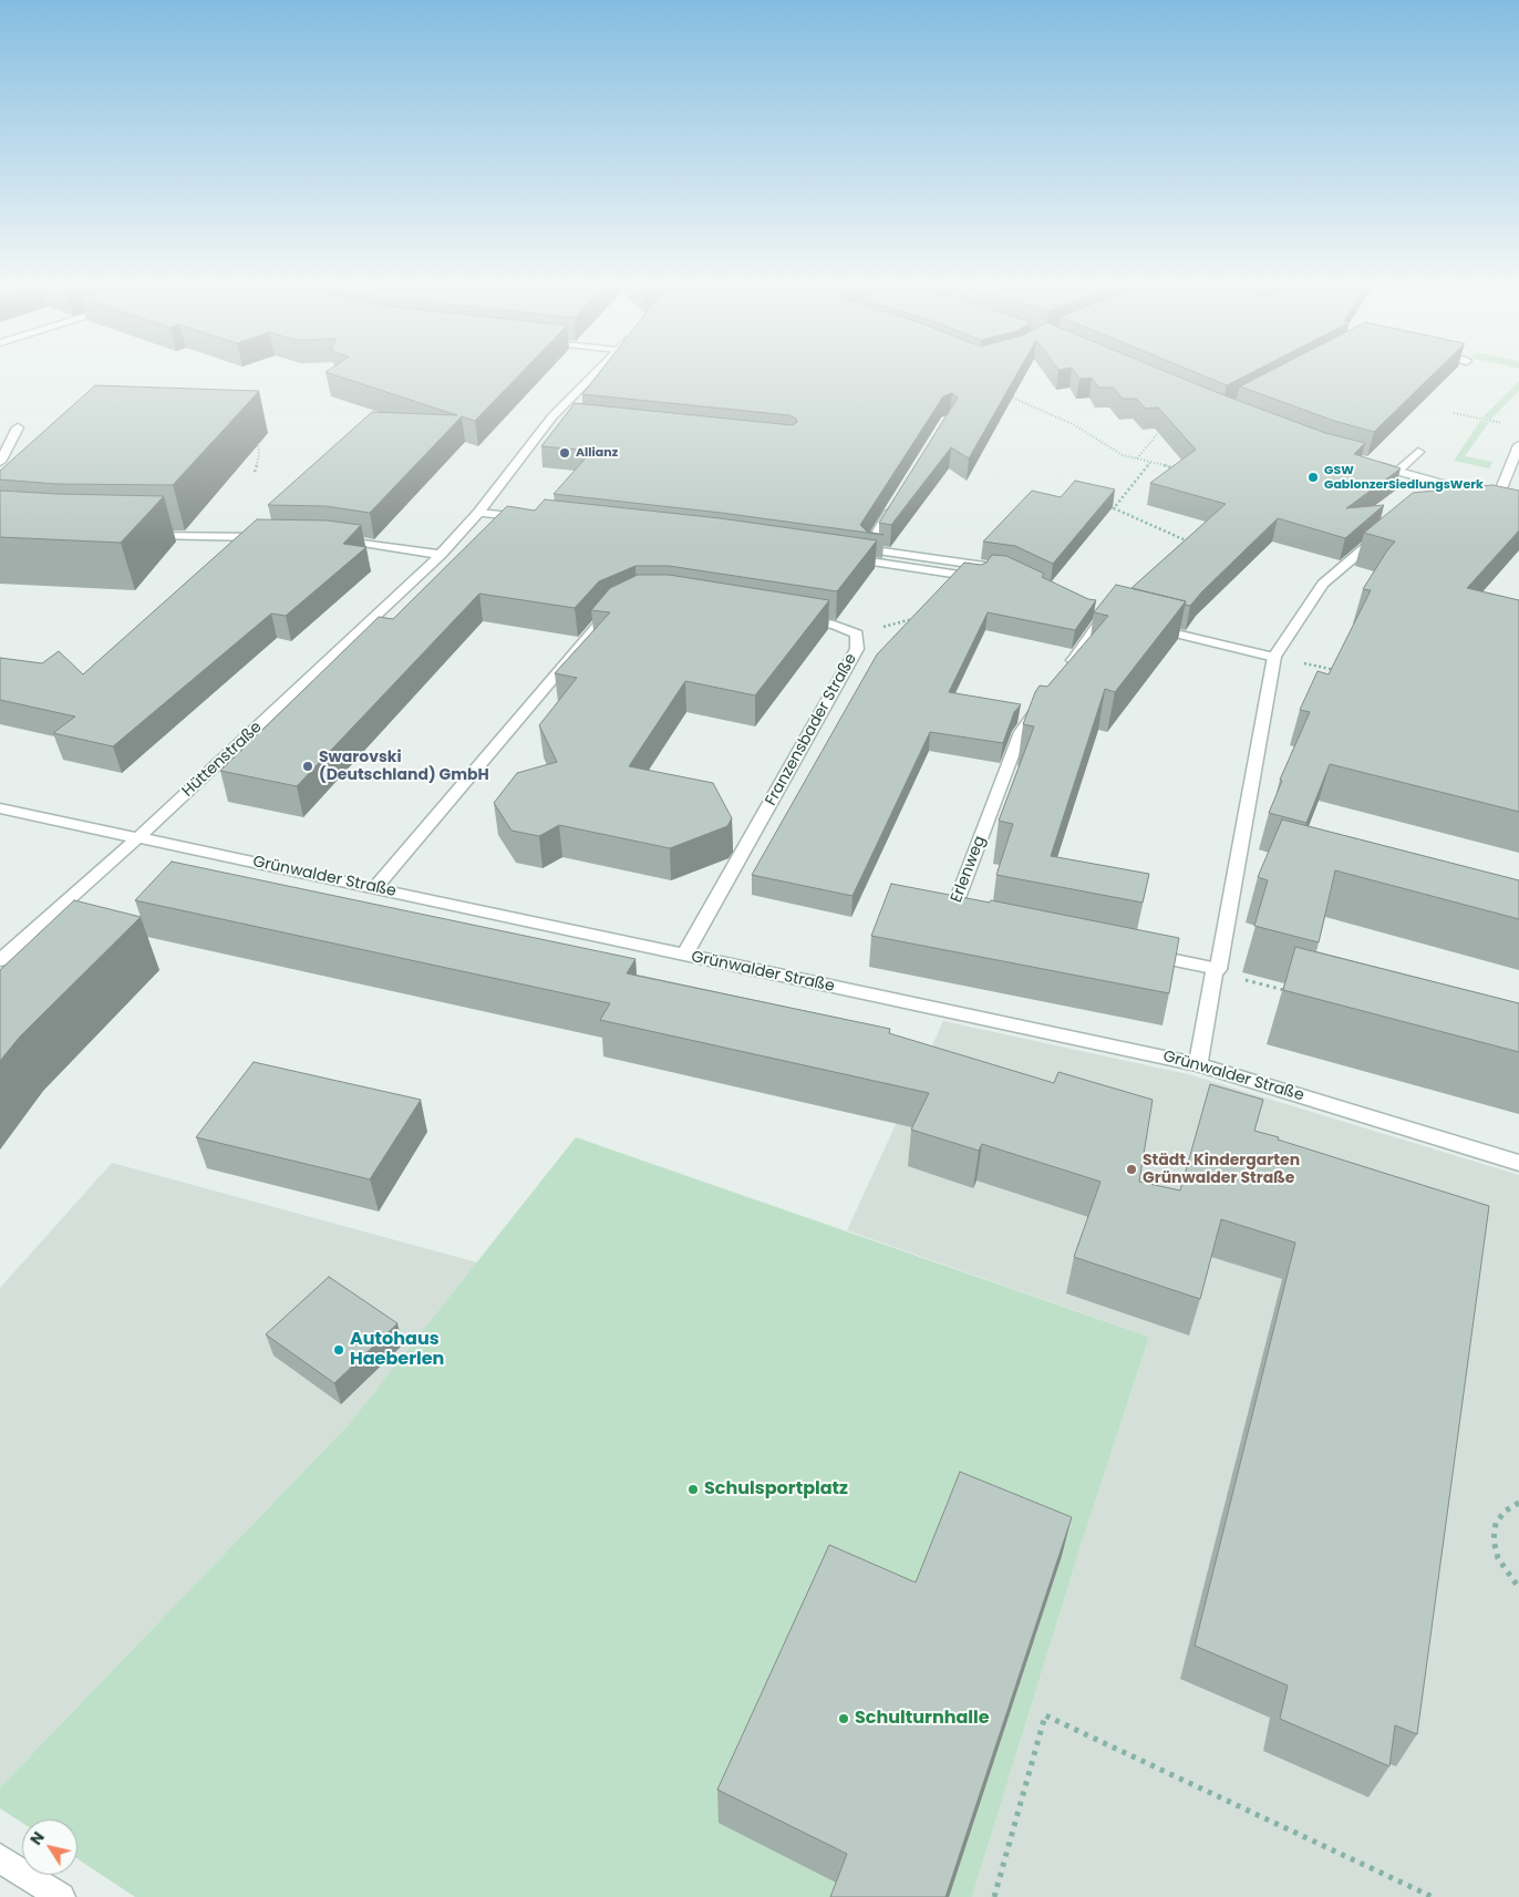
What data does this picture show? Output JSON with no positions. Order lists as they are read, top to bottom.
{
  "streets": {
    "street": [
      "Franzensbader Straße",
      "Hüttenstraße",
      "Erlenweg",
      "Grünwalder Straße"
    ]
  },
  "crossings": [
    ["Franzensbader Straße", "Grünwalder Straße"],
    ["Hüttenstraße", "Grünwalder Straße"]
  ],
  "places": [
    "Allianz",
    "GSW GablonzerSiedlungsWerk",
    "Swarovski (Deutschland) GmbH",
    "Städt. Kindergarten Grünwalder Straße",
    "Autohaus Haeberlen",
    "Schulsportplatz",
    "Schulturnhalle"
  ],
  "north": "top left"
}
